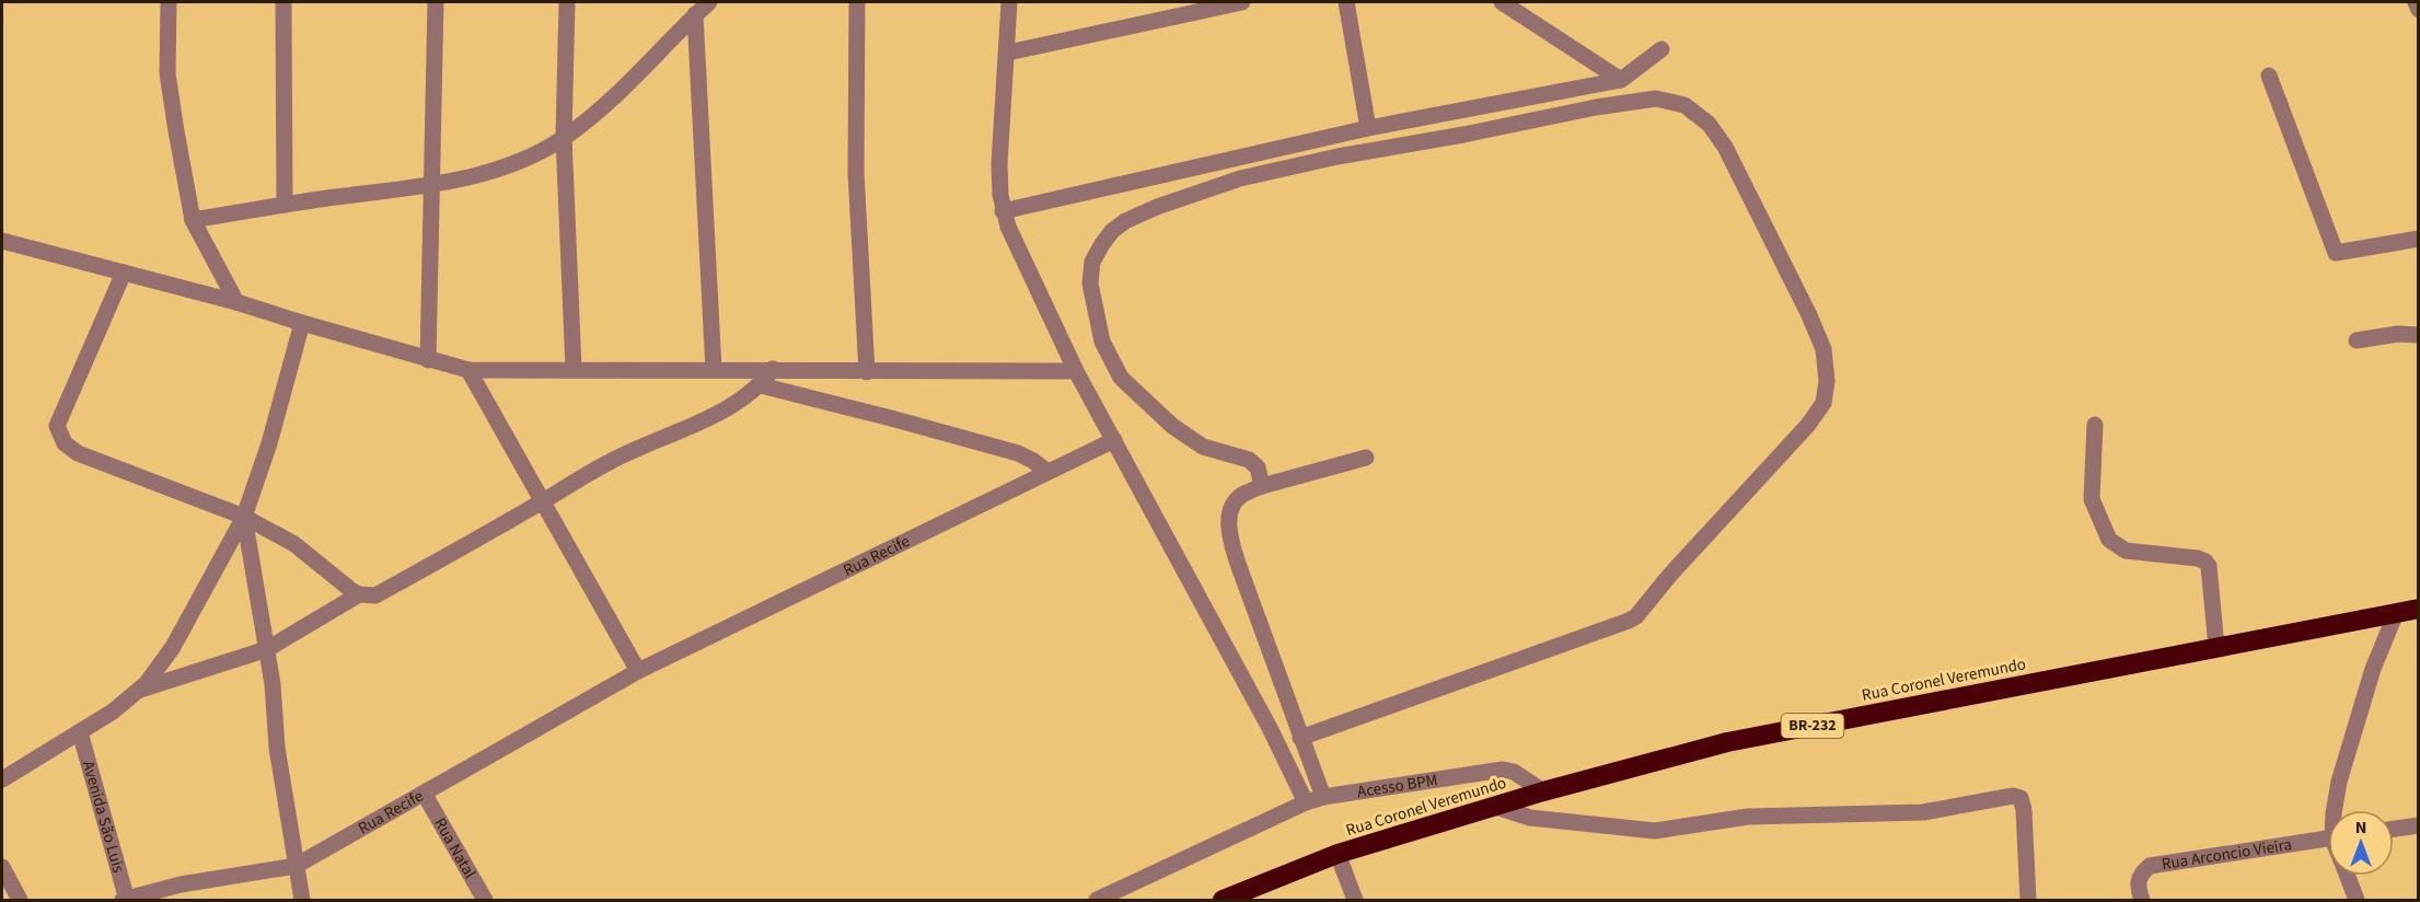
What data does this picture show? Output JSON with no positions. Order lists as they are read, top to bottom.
{
  "streets": {
    "highway": ["Rua Coronel Veremundo", "BR-232"],
    "street": [
      "Rua Recife",
      "Acesso BPM",
      "Avenida São Luis",
      "Rua Natal",
      "Rua Arconcio Vieira"
    ]
  },
  "crossings": [
    ["Rua Recife", "Avenida São Luis"],
    ["Rua Recife", "Rua Natal"],
    ["Rua Coronel Veremundo", "Acesso BPM"]
  ],
  "north": "top"
}
